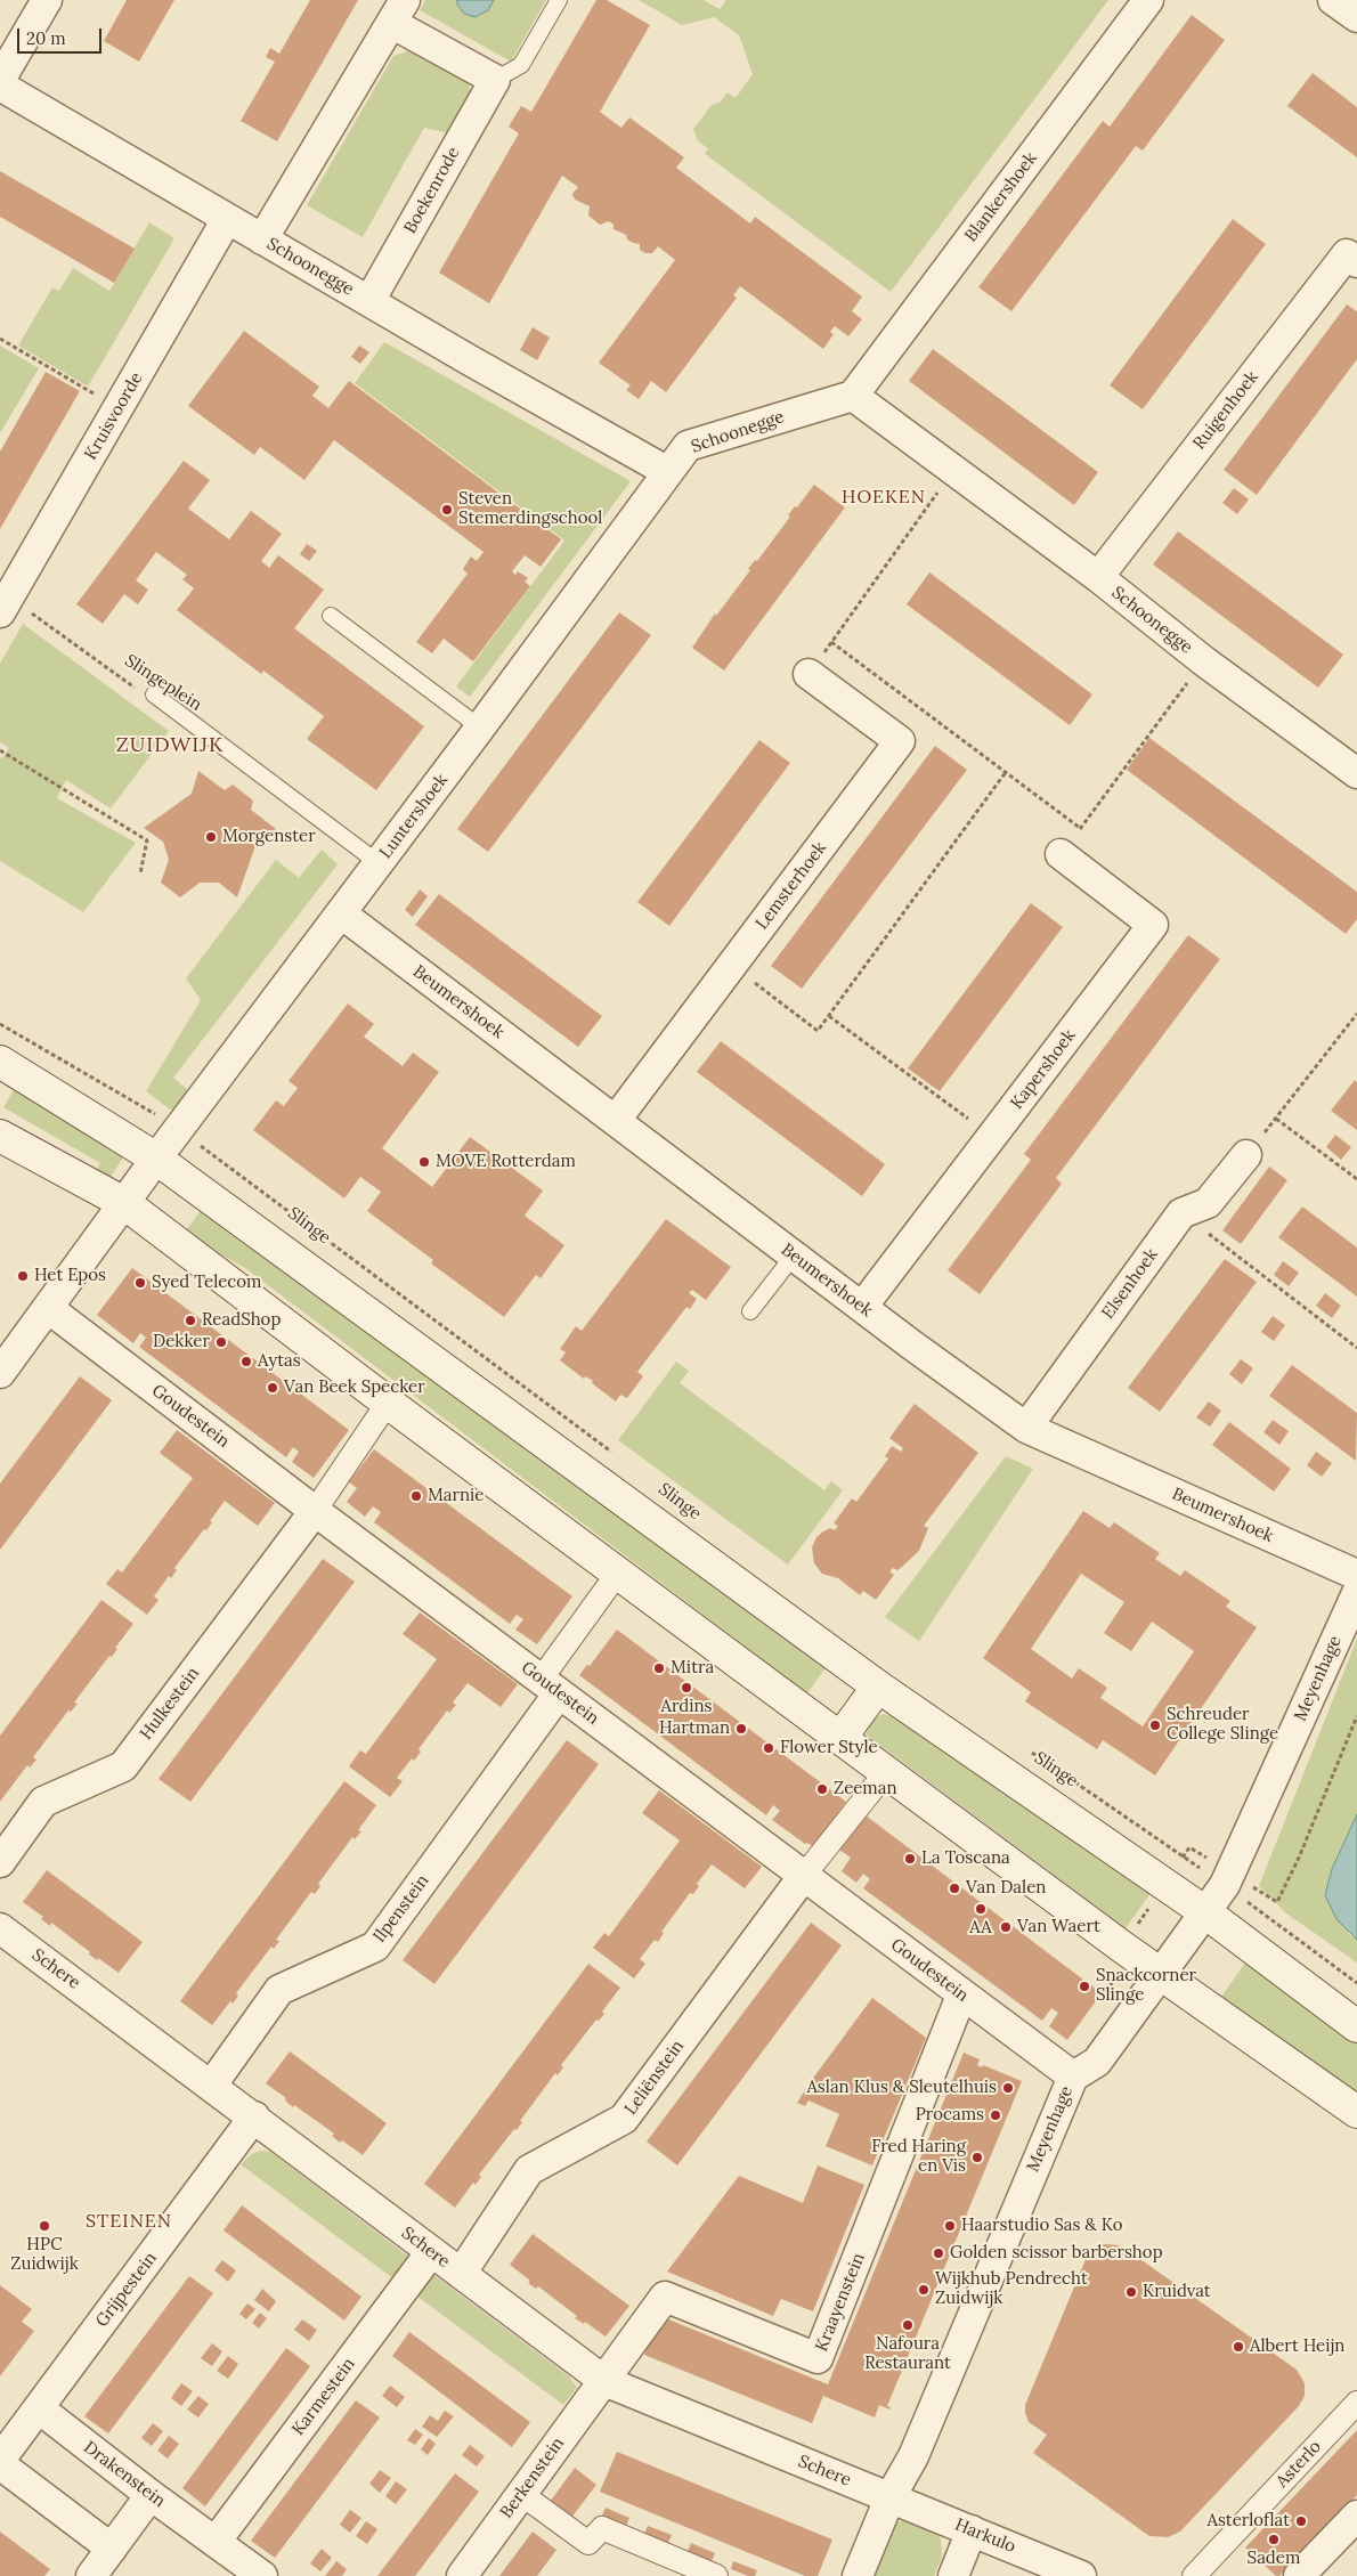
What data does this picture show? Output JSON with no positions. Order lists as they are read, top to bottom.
{
  "streets": {
    "main road": ["Slinge"],
    "street": [
      "Boekenrode",
      "Blankershoek",
      "Schoonegge",
      "Ruigenhoek",
      "Kruisvoorde",
      "Luntershoek",
      "Lemsterhoek",
      "Beumershoek",
      "Kapershoek",
      "Elsenhoek",
      "Goudestein",
      "Meyenhage",
      "Hulkestein",
      "Ilpenstein",
      "Schere",
      "Leliënstein",
      "Grijpestein",
      "Kraayenstein",
      "Karmestein",
      "Asterlo",
      "Drakenstein",
      "Berkenstein",
      "Harkulo"
    ],
    "lane": ["Slingeplein"]
  },
  "crossings": [
    ["Boekenrode", "Schoonegge"],
    ["Blankershoek", "Schoonegge"],
    ["Schoonegge", "Ruigenhoek"],
    ["Schoonegge", "Kruisvoorde"],
    ["Schoonegge", "Luntershoek"],
    ["Kruisvoorde", "Slingeplein"],
    ["Slingeplein", "Luntershoek"],
    ["Luntershoek", "Beumershoek"],
    ["Luntershoek", "Slinge"],
    ["Luntershoek", "Goudestein"],
    ["Lemsterhoek", "Beumershoek"],
    ["Beumershoek", "Kapershoek"],
    ["Beumershoek", "Elsenhoek"],
    ["Slinge", "Meyenhage"],
    ["Goudestein", "Meyenhage"],
    ["Goudestein", "Hulkestein"],
    ["Goudestein", "Ilpenstein"],
    ["Goudestein", "Leliënstein"],
    ["Goudestein", "Kraayenstein"],
    ["Meyenhage", "Schere"],
    ["Meyenhage", "Harkulo"],
    ["Ilpenstein", "Schere"],
    ["Schere", "Leliënstein"],
    ["Schere", "Grijpestein"],
    ["Schere", "Kraayenstein"],
    ["Schere", "Karmestein"],
    ["Schere", "Berkenstein"],
    ["Schere", "Harkulo"],
    ["Grijpestein", "Drakenstein"],
    ["Kraayenstein", "Berkenstein"],
    ["Karmestein", "Drakenstein"]
  ],
  "districts": ["HOEKEN", "ZUIDWIJK", "STEINEN"],
  "places": [
    "Steven Stemerdingschool",
    "Morgenster",
    "MOVE Rotterdam",
    "Het Epos",
    "Syed Telecom",
    "ReadShop",
    "Dekker",
    "Aytas",
    "Van Beek Specker",
    "Marnie",
    "Mitra",
    "Ardins",
    "Schreuder College Slinge",
    "Hartman",
    "Flower Style",
    "Zeeman",
    "La Toscana",
    "Van Dalen",
    "AA",
    "Van Waert",
    "Snackcorner Slinge",
    "Aslan Klus & Sleutelhuis",
    "Procams",
    "Fred Haring en Vis",
    "HPC Zuidwijk",
    "Haarstudio Sas & Ko",
    "Golden scissor barbershop",
    "Wijkhub Pendrecht Zuidwijk",
    "Kruidvat",
    "Nafoura Restaurant",
    "Albert Heijn",
    "Asterloflat",
    "Sadem"
  ],
  "scale_bar": "20 m"
}
